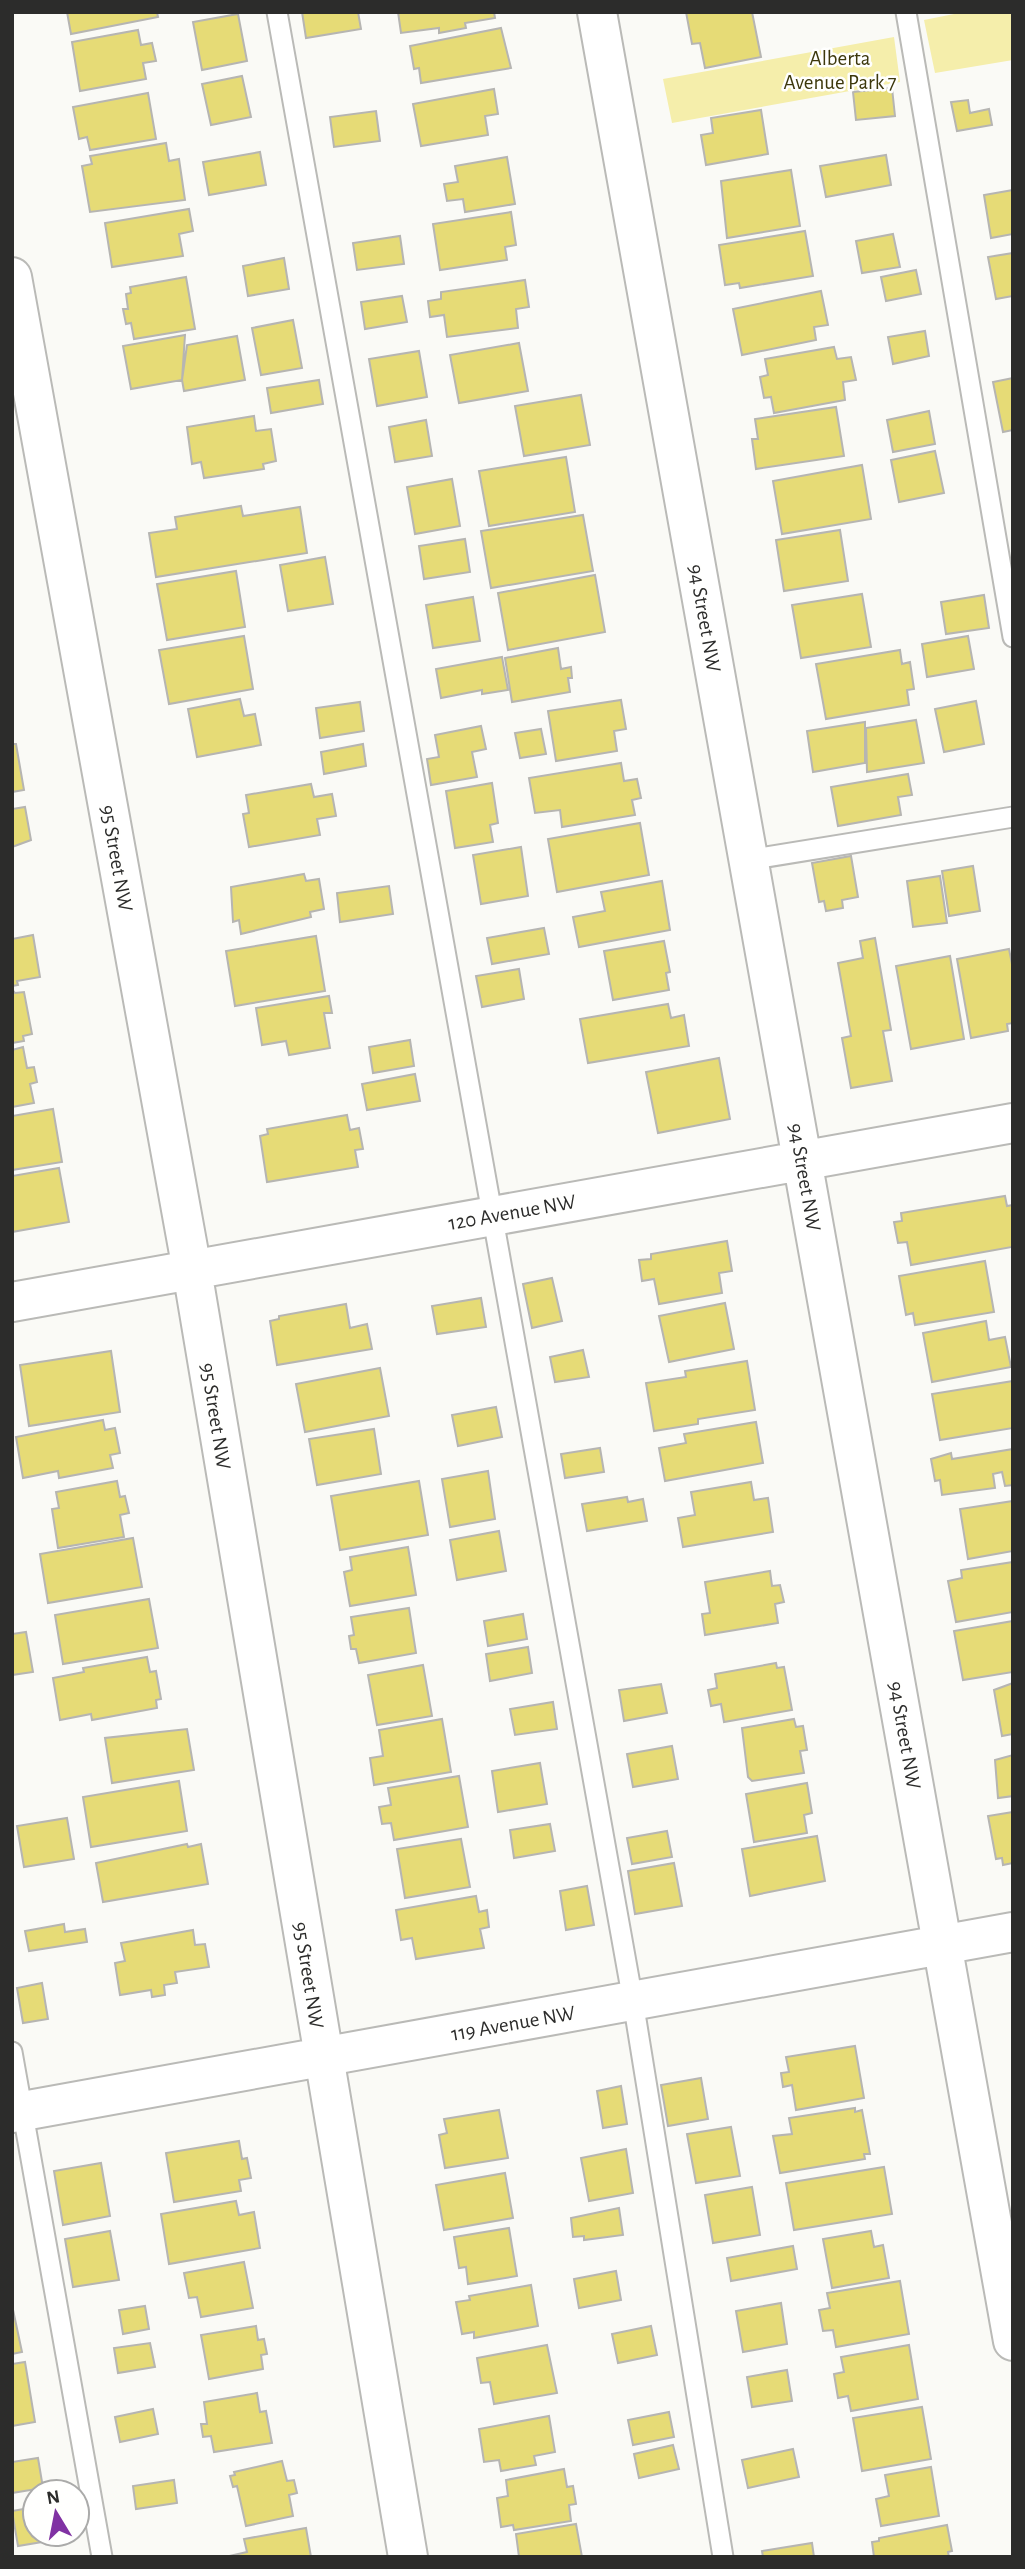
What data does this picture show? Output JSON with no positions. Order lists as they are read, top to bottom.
{
  "streets": {
    "street": [
      "94 Street NW",
      "95 Street NW",
      "120 Avenue NW",
      "119 Avenue NW"
    ]
  },
  "crossings": [
    ["94 Street NW", "120 Avenue NW"],
    ["94 Street NW", "119 Avenue NW"],
    ["95 Street NW", "120 Avenue NW"],
    ["95 Street NW", "119 Avenue NW"]
  ],
  "parks": ["Alberta Avenue Park 7"],
  "north": "top"
}
